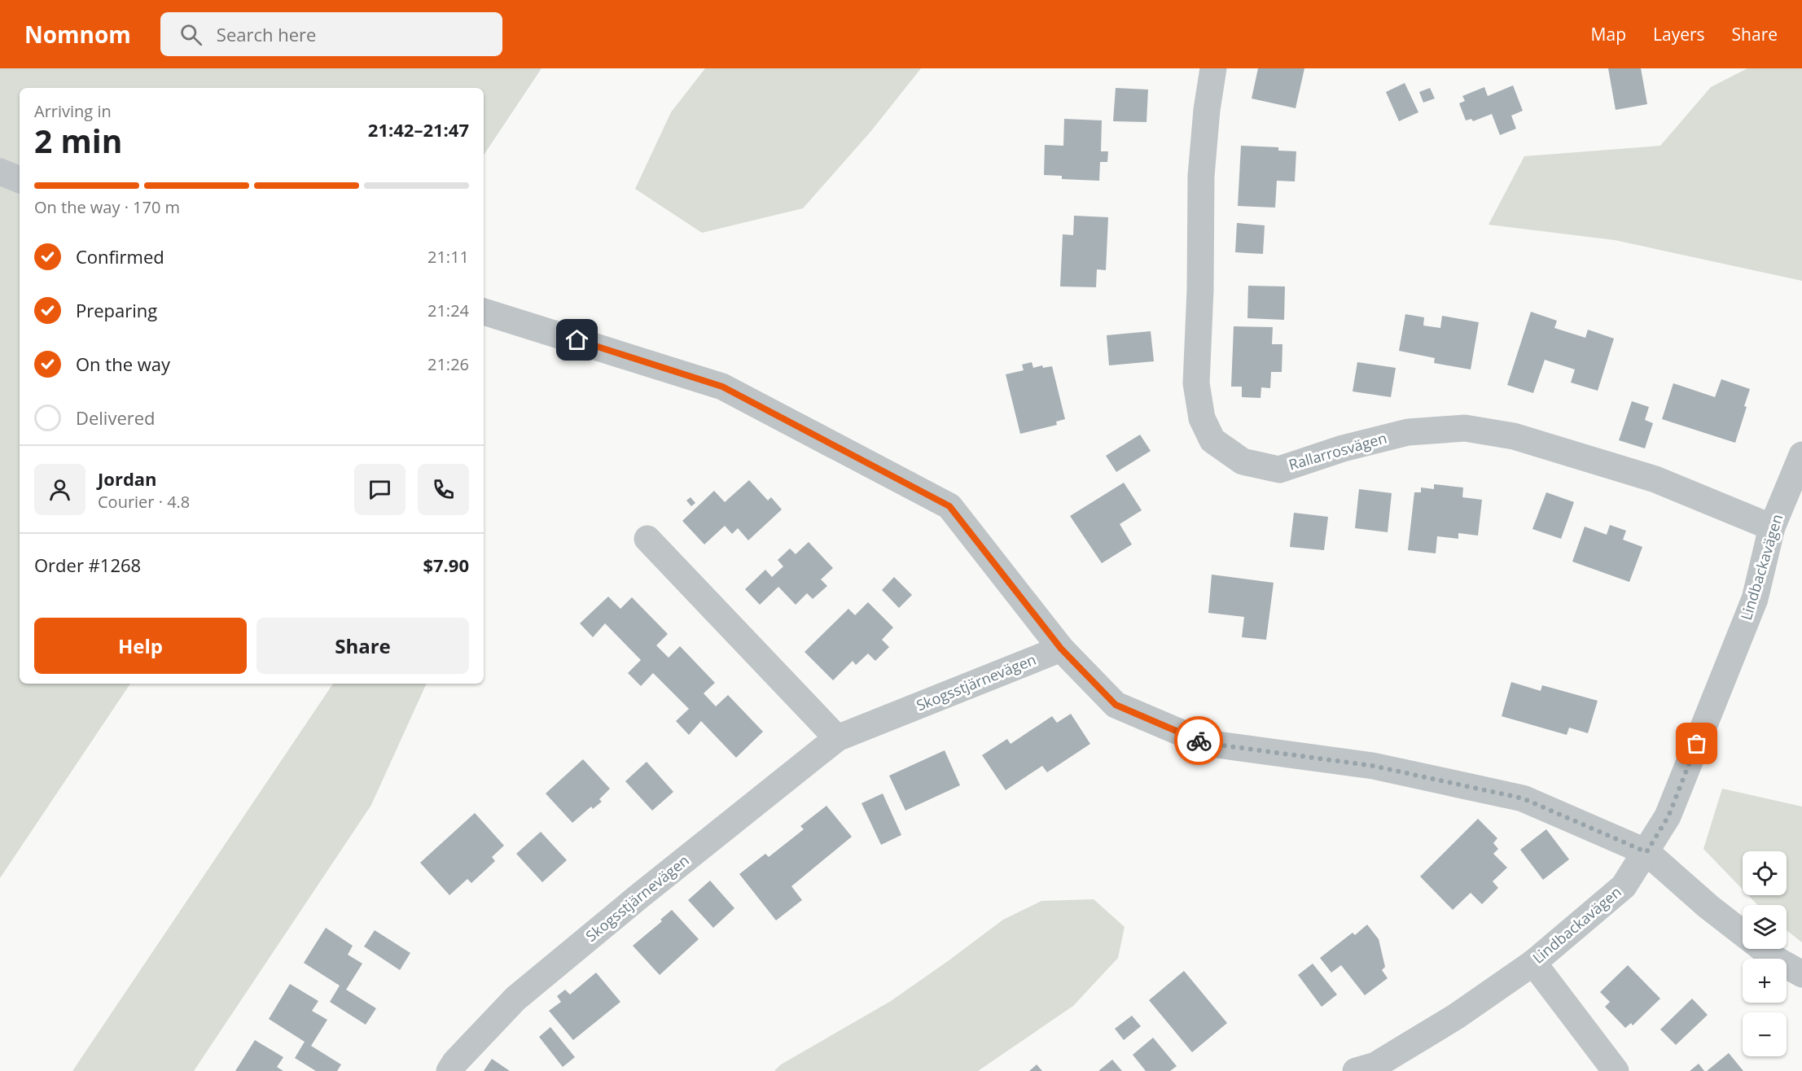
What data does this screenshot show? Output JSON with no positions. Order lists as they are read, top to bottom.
{
  "streets": {
    "street": ["Rallarrosvägen", "Lindbackavägen", "Skogsstjärnevägen"]
  },
  "crossings": [
    ["Rallarrosvägen", "Lindbackavägen"]
  ],
  "page": {
    "header": "Nomnom",
    "search": "Search here",
    "nav": ["Map", "Layers", "Share"],
    "heading": ["2 min", "Arriving in", "21:42–21:47"],
    "panel": [
      "Jordan",
      "Courier · 4.8",
      "Order #1268",
      "$7.90"
    ],
    "bar": "On the way · 170 m",
    "list": [
      ["Confirmed", "21:11"],
      ["Preparing", "21:24"],
      ["On the way", "21:26"],
      "Delivered"
    ],
    "buttons": ["Help", "Share"],
    "map_buttons": ["+", "−"]
  }
}
